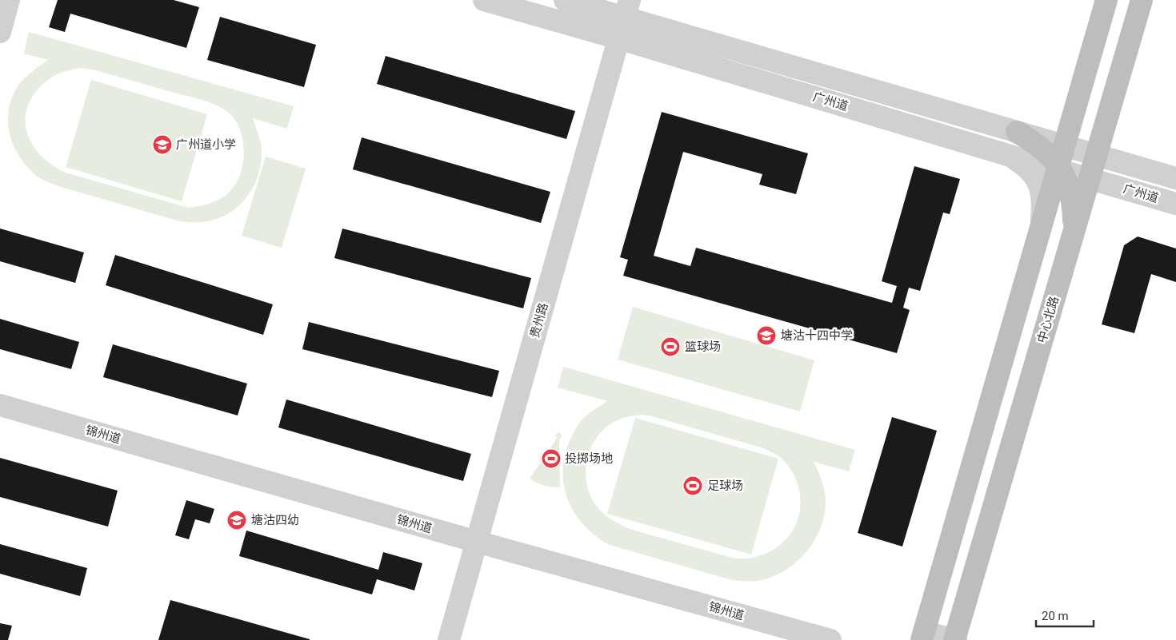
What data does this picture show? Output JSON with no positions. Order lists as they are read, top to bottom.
{
  "streets": {
    "main road": ["中心北路"],
    "street": ["广州道", "贵州路", "锦州道"]
  },
  "crossings": [
    ["广州道", "中心北路"],
    ["广州道", "贵州路"],
    ["贵州路", "锦州道"]
  ],
  "places": {
    "school or university": ["广州道小学", "塘沽十四中学", "塘沽四幼"],
    "sports": ["篮球场", "投掷场地", "足球场"]
  },
  "scale_bar": "20 m"
}
